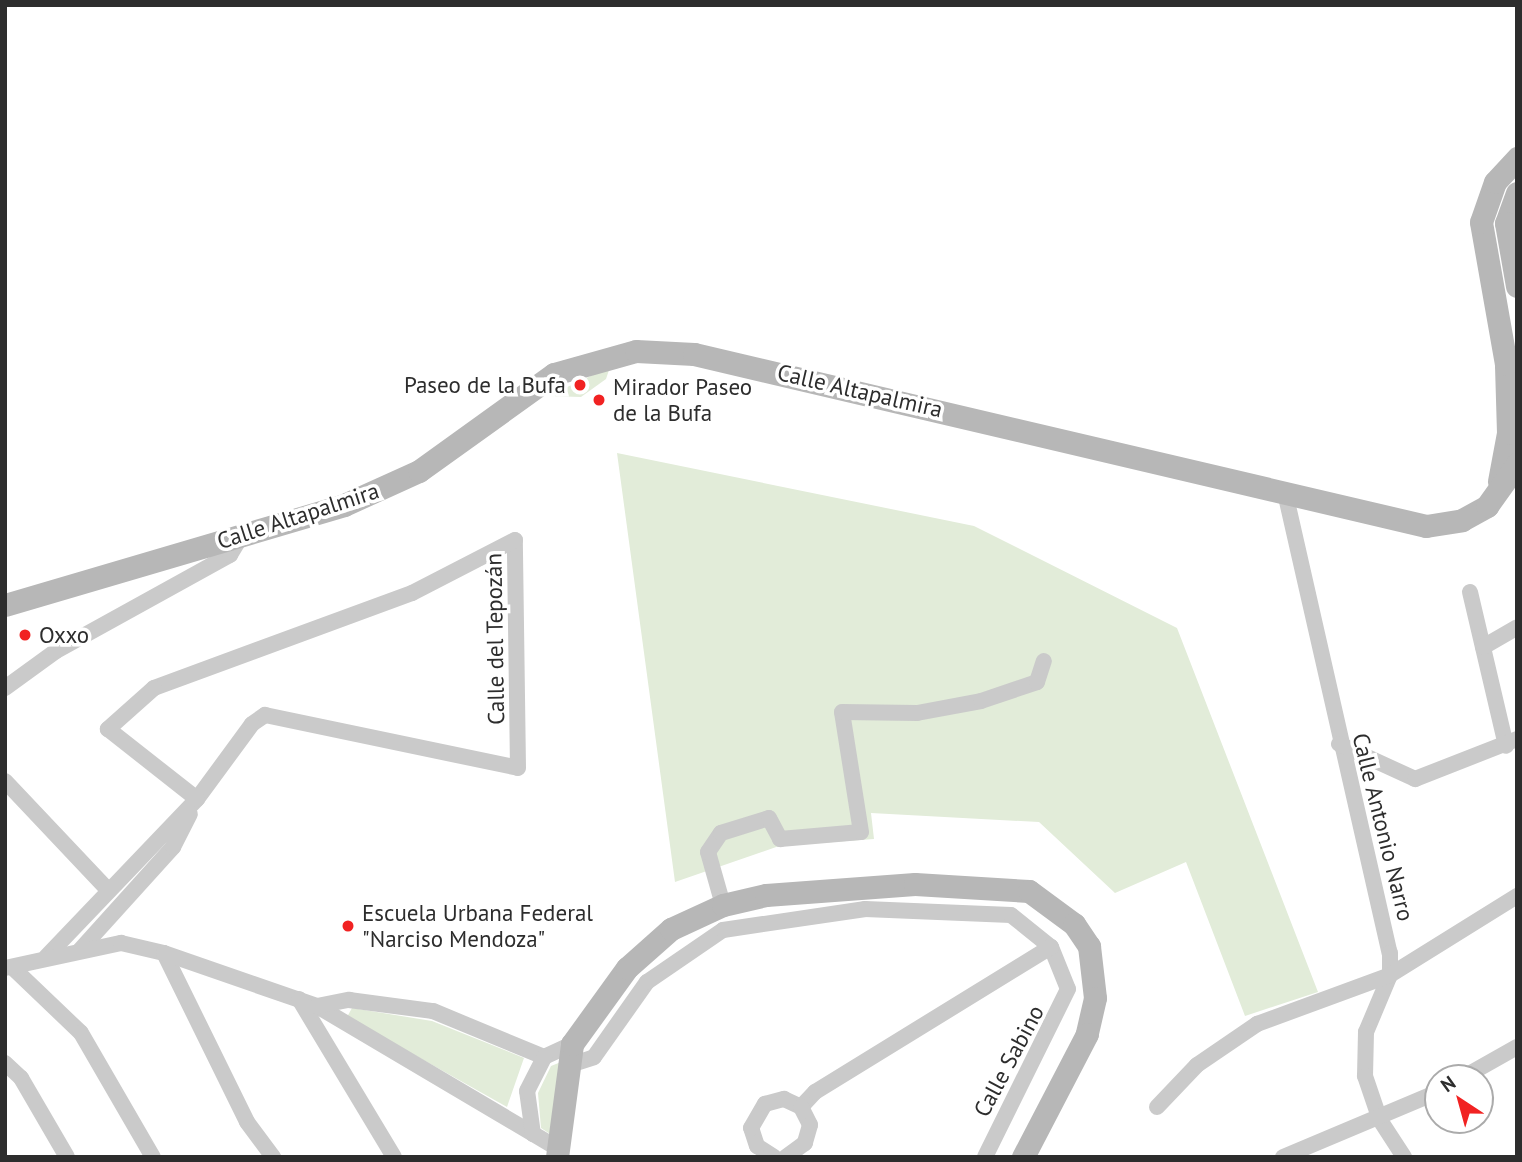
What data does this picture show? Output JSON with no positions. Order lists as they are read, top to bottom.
{
  "streets": {
    "main road": ["Calle Altapalmira"],
    "street": ["Calle del Tepozán", "Calle Antonio Narro", "Calle Sabino"]
  },
  "crossings": [
    ["Calle Altapalmira", "Calle Antonio Narro"]
  ],
  "places": [
    "Paseo de la Bufa",
    "Mirador Paseo de la Bufa",
    "Oxxo",
    "Escuela Urbana Federal \"Narciso Mendoza\""
  ],
  "north": "top left"
}
